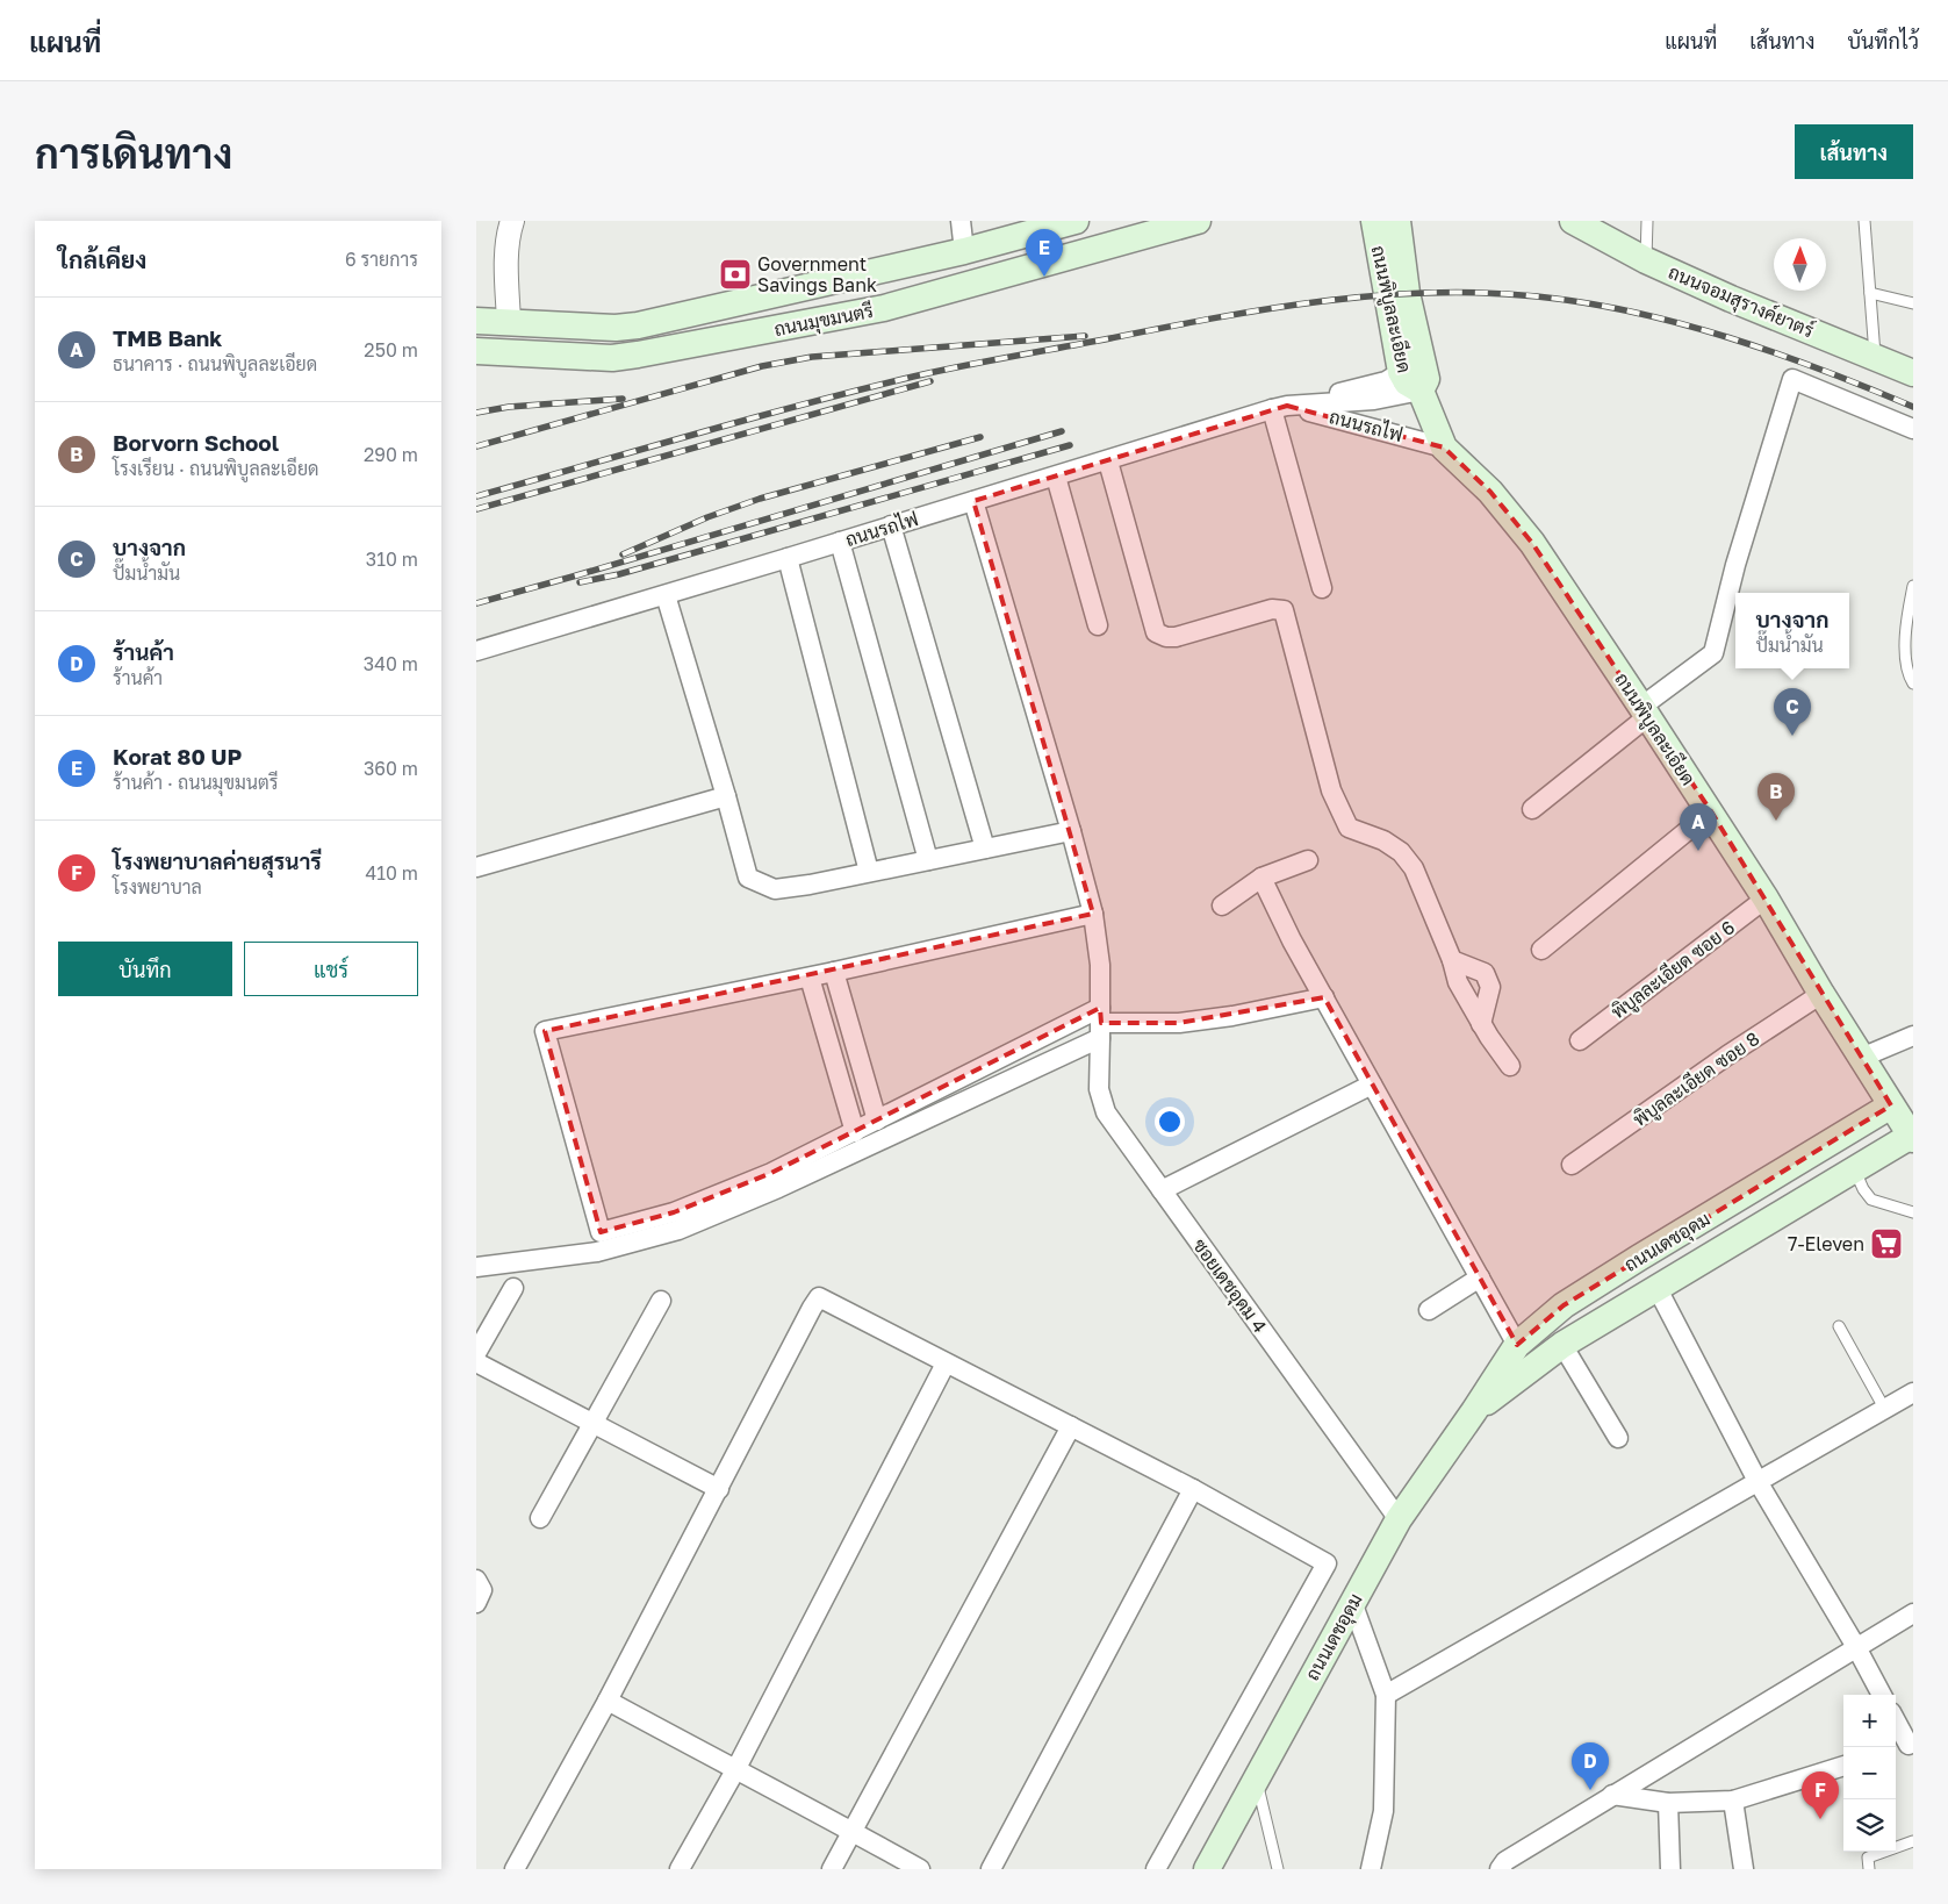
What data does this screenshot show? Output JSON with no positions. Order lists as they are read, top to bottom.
{
  "streets": {
    "main road": [
      "ถนนจอมสุรางค์ยาตร์",
      "ถนนพิบูลละเอียด",
      "ถนนมุขมนตรี",
      "ถนนเดชอุดม"
    ],
    "street": [
      "ถนนรถไฟ",
      "พิบูลละเอียด ซอย 6",
      "พิบูลละเอียด ซอย 8",
      "ซอยเดชอุดม 4"
    ]
  },
  "crossings": [
    ["ถนนพิบูลละเอียด", "ถนนรถไฟ"],
    ["ถนนพิบูลละเอียด", "พิบูลละเอียด ซอย 6"],
    ["ถนนพิบูลละเอียด", "พิบูลละเอียด ซอย 8"],
    ["ถนนพิบูลละเอียด", "ถนนเดชอุดม"],
    ["ถนนรถไฟ", "ซอยเดชอุดม 4"],
    ["ถนนเดชอุดม", "ซอยเดชอุดม 4"]
  ],
  "places": {
    "bank": ["Government Savings Bank"],
    "supermarket": ["7-Eleven"]
  },
  "north": "top",
  "page": {
    "header": "แผนที่",
    "nav": ["แผนที่", "เส้นทาง", "บันทึกไว้"],
    "buttons": [
      "เส้นทาง",
      ["บันทึก", "แชร์"]
    ],
    "title": "การเดินทาง",
    "heading": ["ใกล้เคียง", "6 รายการ"],
    "pins": [
      "E",
      "C",
      "B",
      "A",
      "D",
      "F"
    ],
    "list": [
      {
        "mark": "A",
        "name": "TMB Bank",
        "note": "ธนาคาร · ถนนพิบูลละเอียด",
        "value": "250 m"
      },
      {
        "mark": "B",
        "name": "Borvorn School",
        "note": "โรงเรียน · ถนนพิบูลละเอียด",
        "value": "290 m"
      },
      {
        "mark": "C",
        "name": "บางจาก",
        "note": "ปั๊มน้ำมัน",
        "value": "310 m"
      },
      {
        "mark": "D",
        "name": "ร้านค้า",
        "note": "ร้านค้า",
        "value": "340 m"
      },
      {
        "mark": "E",
        "name": "Korat 80 UP",
        "note": "ร้านค้า · ถนนมุขมนตรี",
        "value": "360 m"
      },
      {
        "mark": "F",
        "name": "โรงพยาบาลค่ายสุรนารี",
        "note": "โรงพยาบาล",
        "value": "410 m"
      }
    ],
    "popup": ["บางจาก", "ปั๊มน้ำมัน"],
    "map_buttons": ["+", "−"]
  }
}
